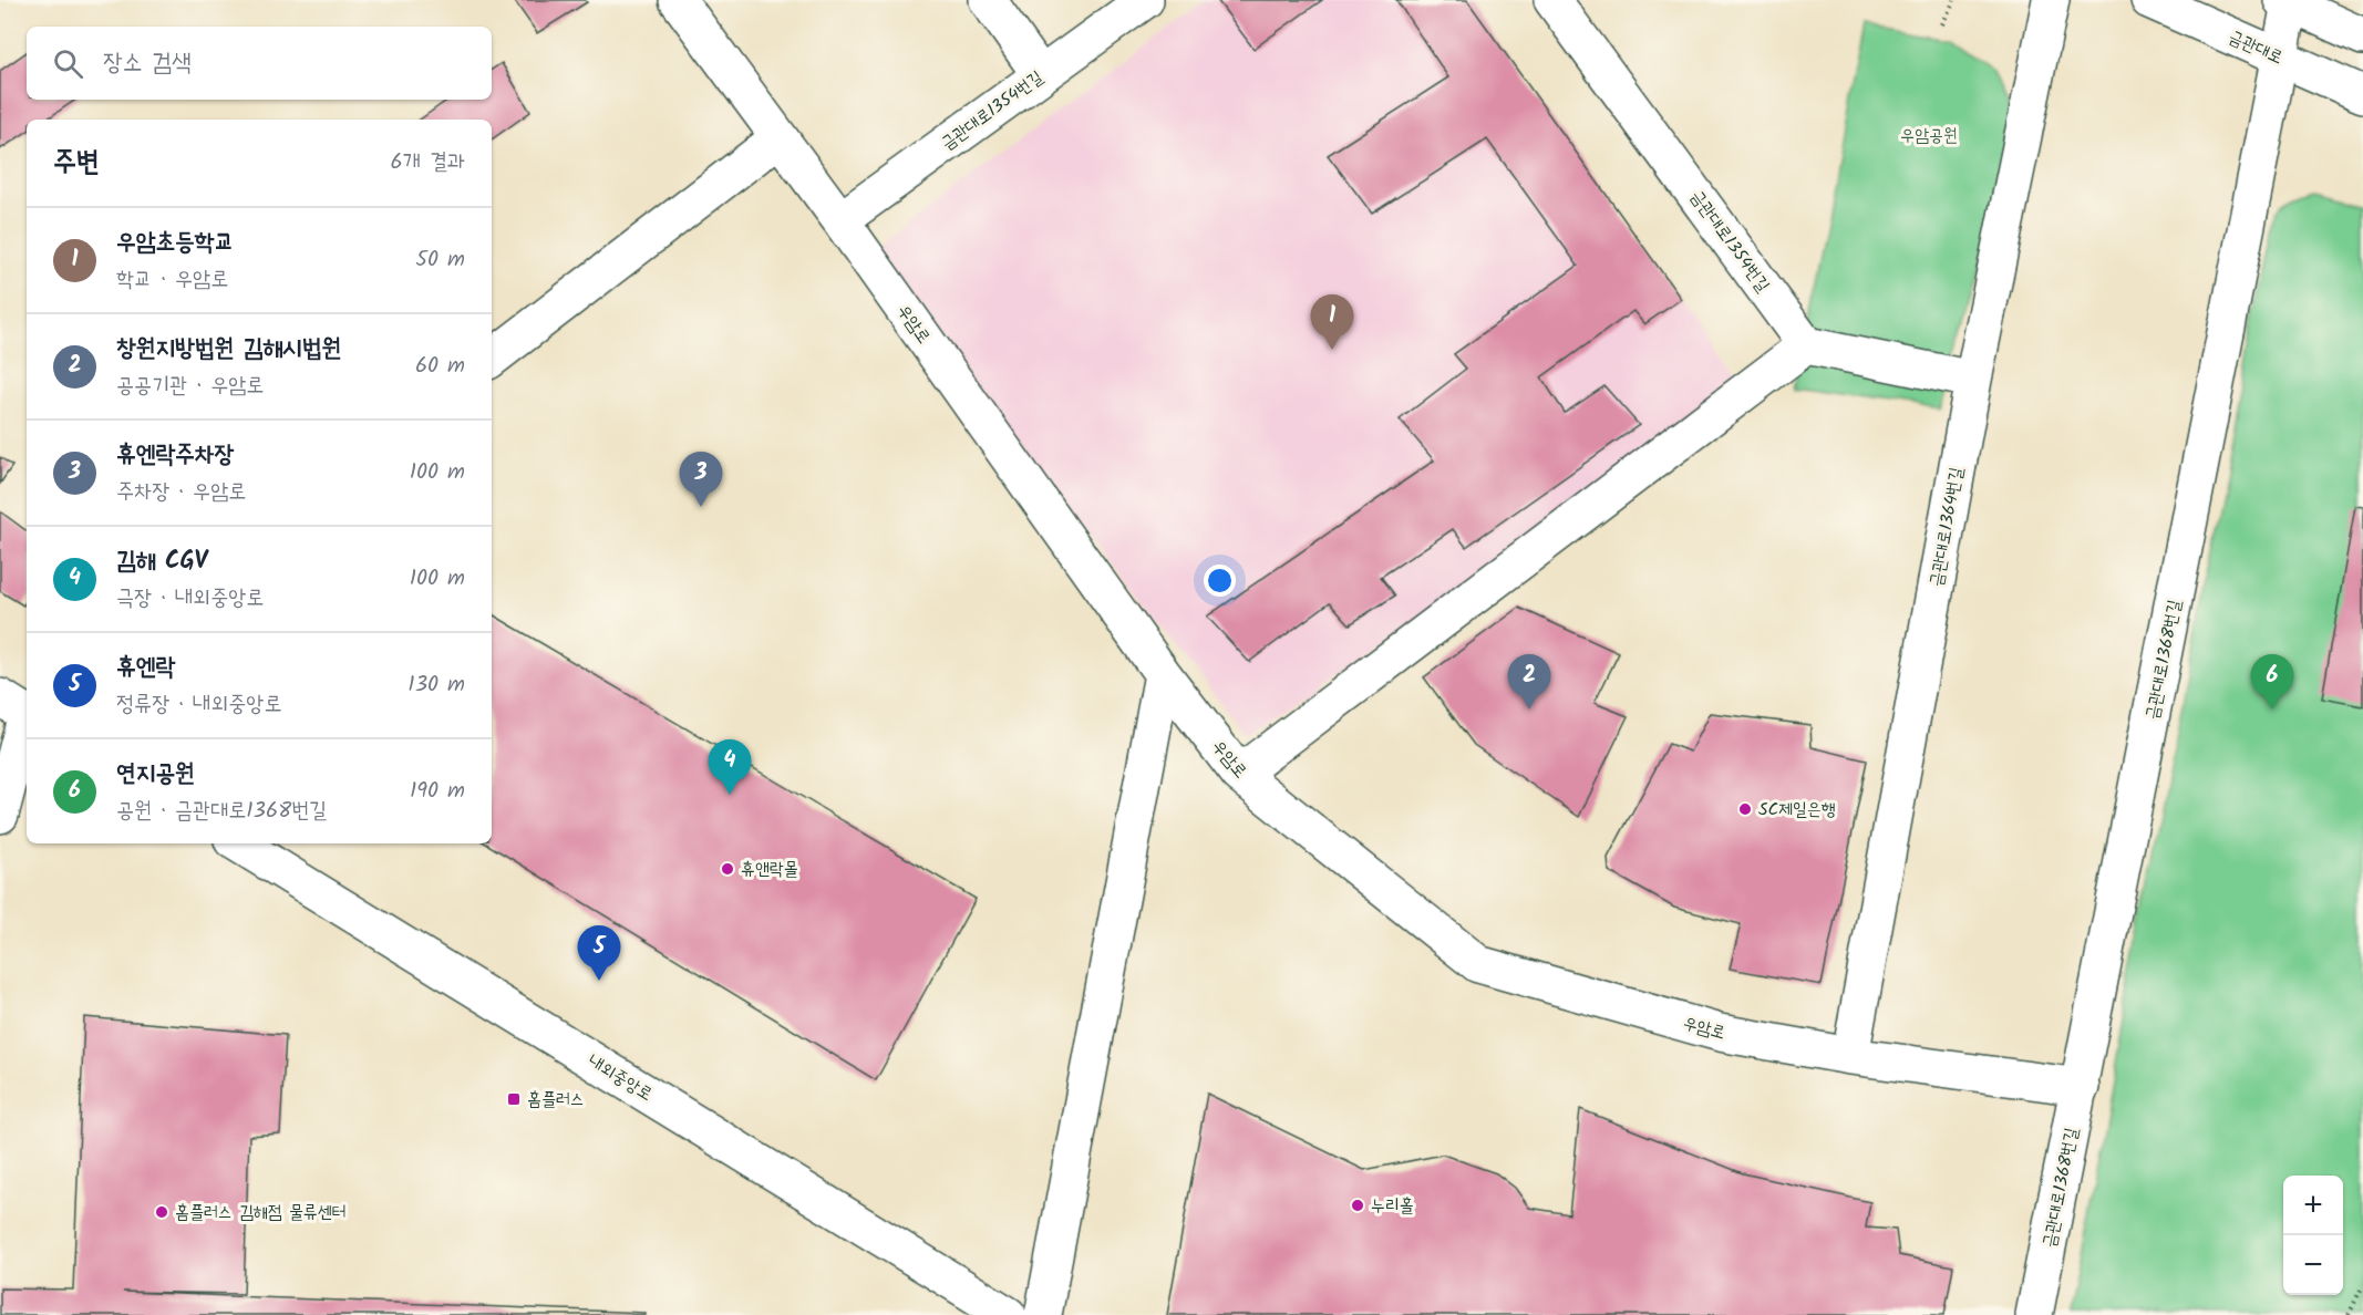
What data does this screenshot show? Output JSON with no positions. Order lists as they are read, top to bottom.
{
  "streets": {
    "street": [
      "금관대로",
      "금관대로1354번길",
      "우암로",
      "금관대로1364번길",
      "금관대로1368번길",
      "내외중앙로"
    ]
  },
  "crossings": [
    ["금관대로", "금관대로1368번길"],
    ["금관대로1354번길", "우암로"],
    ["우암로", "금관대로1364번길"],
    ["우암로", "금관대로1368번길"]
  ],
  "parks": ["우암공원"],
  "places": {
    "other": [
      "SC제일은행",
      "휴앤락몰",
      "누리홀",
      "홈플러스 김해점 물류센터"
    ],
    "transit": ["홈플러스"]
  },
  "page": {
    "search": "장소 검색",
    "heading": ["주변", "6개 결과"],
    "list": [
      {
        "mark": "1",
        "name": "우암초등학교",
        "note": "학교 · 우암로",
        "value": "50 m"
      },
      {
        "mark": "2",
        "name": "창원지방법원 김해시법원",
        "note": "공공기관 · 우암로",
        "value": "60 m"
      },
      {
        "mark": "3",
        "name": "휴엔락주차장",
        "note": "주차장 · 우암로",
        "value": "100 m"
      },
      {
        "mark": "4",
        "name": "김해 CGV",
        "note": "극장 · 내외중앙로",
        "value": "100 m"
      },
      {
        "mark": "5",
        "name": "휴엔락",
        "note": "정류장 · 내외중앙로",
        "value": "130 m"
      },
      {
        "mark": "6",
        "name": "연지공원",
        "note": "공원 · 금관대로1368번길",
        "value": "190 m"
      }
    ],
    "pins": [
      "1",
      "3",
      "2",
      "6",
      "4",
      "5"
    ],
    "map_buttons": ["+", "−"]
  }
}
